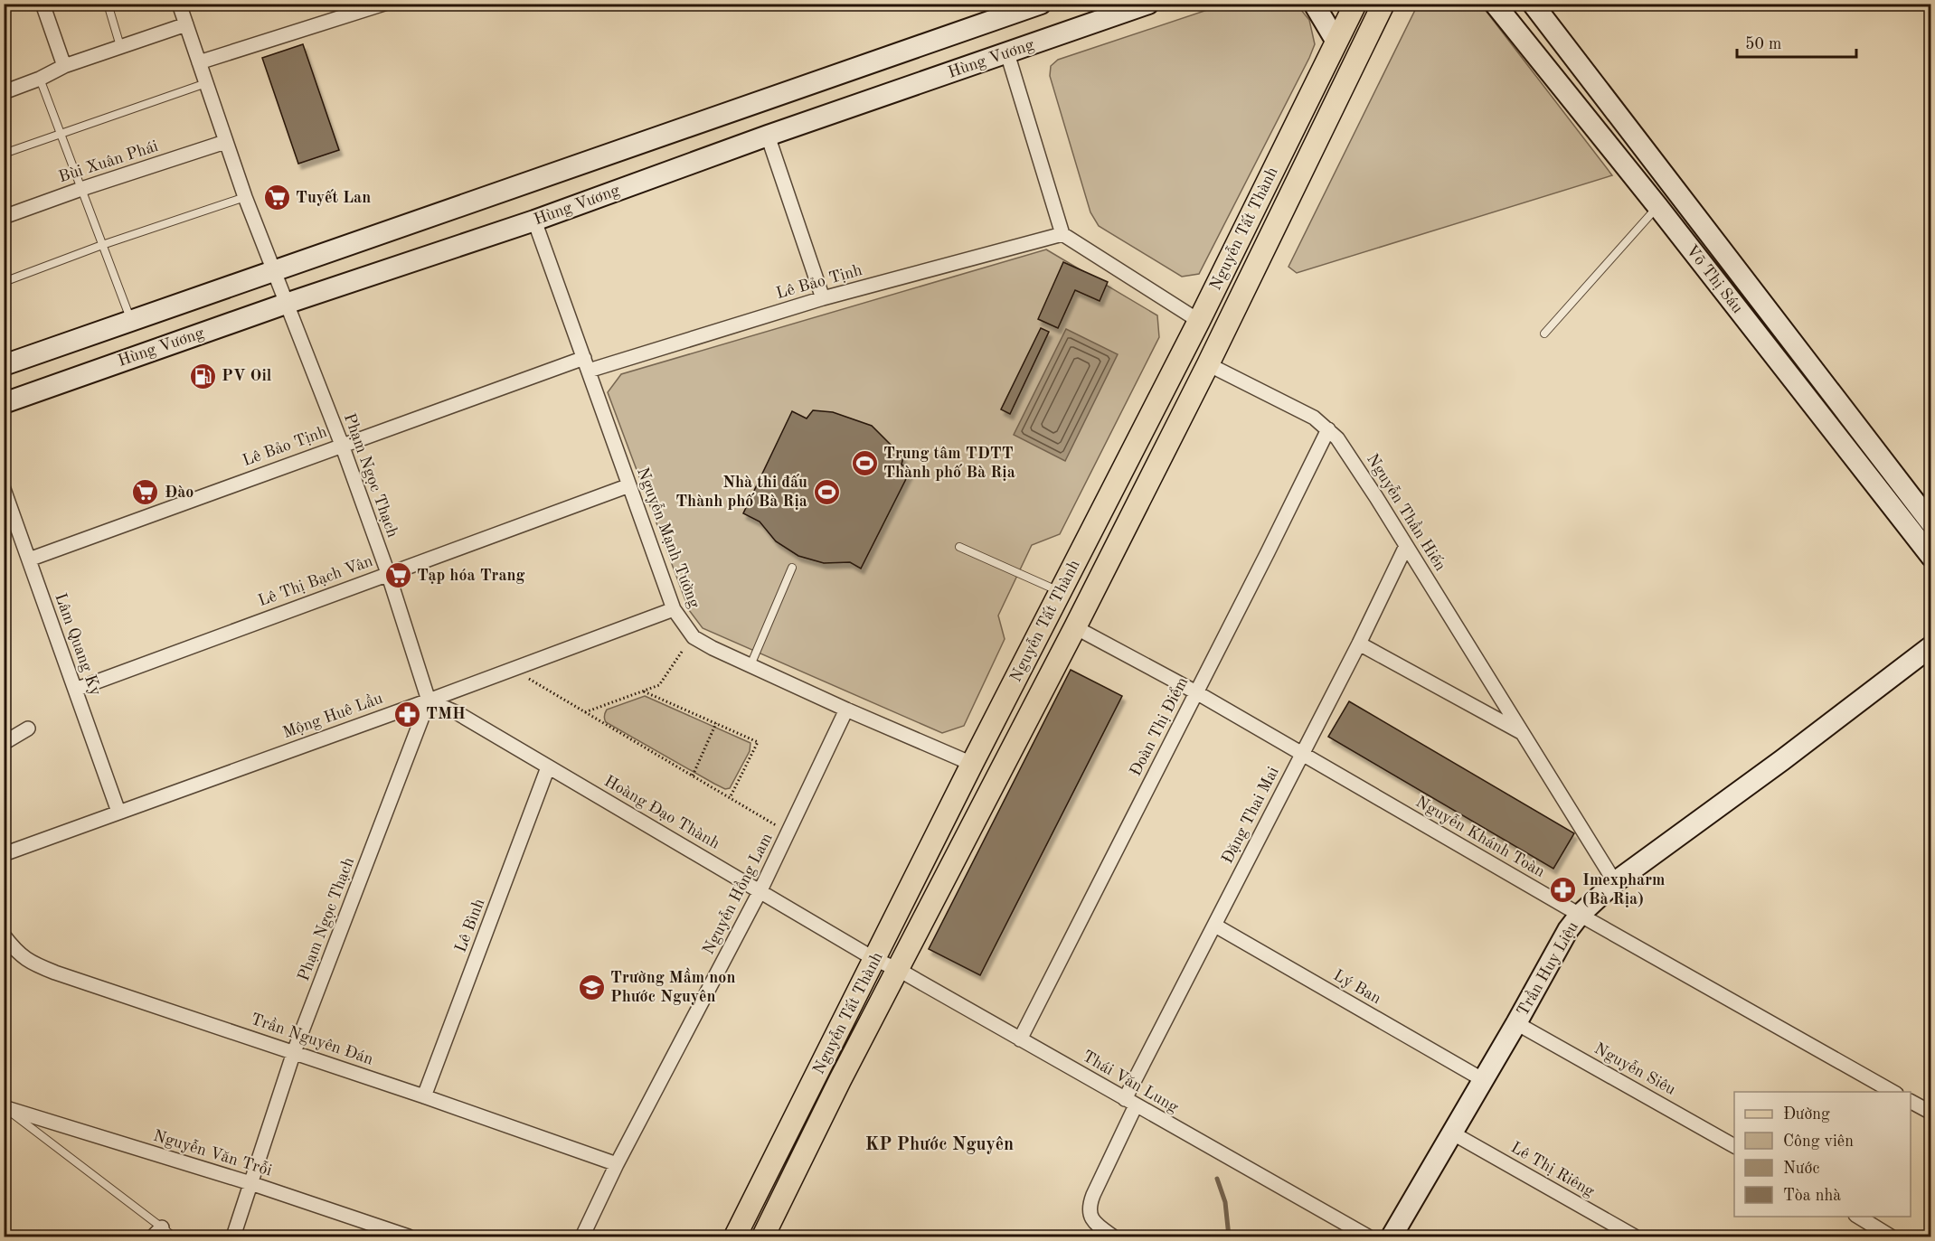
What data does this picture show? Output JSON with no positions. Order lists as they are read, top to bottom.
{
  "streets": {
    "main road": [
      "Hùng Vương",
      "Nguyễn Tất Thành",
      "Võ Thị Sáu",
      "Trần Huy Liệu"
    ],
    "street": [
      "Bùi Xuân Phái",
      "Lê Bảo Tịnh",
      "Phạm Ngọc Thạch",
      "Nguyễn Thần Hiến",
      "Nguyễn Mạnh Tường",
      "Lê Thị Bạch Vân",
      "Lâm Quang Ky",
      "Mộng Huê Lầu",
      "Đoàn Thị Điểm",
      "Hoàng Đạo Thành",
      "Đặng Thai Mai",
      "Nguyễn Khánh Toàn",
      "Nguyễn Hồng Lam",
      "Lê Bình",
      "Lý Ban",
      "Trần Nguyên Đán",
      "Nguyễn Siêu",
      "Thái Văn Lung",
      "Nguyễn Văn Trỗi",
      "Lê Thị Riêng"
    ]
  },
  "crossings": [
    ["Hùng Vương", "Phạm Ngọc Thạch"],
    ["Hùng Vương", "Nguyễn Mạnh Tường"],
    ["Bùi Xuân Phái", "Phạm Ngọc Thạch"],
    ["Nguyễn Tất Thành", "Nguyễn Thần Hiến"],
    ["Nguyễn Tất Thành", "Nguyễn Mạnh Tường"],
    ["Nguyễn Tất Thành", "Hoàng Đạo Thành"],
    ["Nguyễn Tất Thành", "Nguyễn Khánh Toàn"],
    ["Nguyễn Tất Thành", "Thái Văn Lung"],
    ["Lê Bảo Tịnh", "Phạm Ngọc Thạch"],
    ["Lê Bảo Tịnh", "Nguyễn Mạnh Tường"],
    ["Lê Bảo Tịnh", "Lâm Quang Ky"],
    ["Phạm Ngọc Thạch", "Lê Thị Bạch Vân"],
    ["Phạm Ngọc Thạch", "Mộng Huê Lầu"],
    ["Phạm Ngọc Thạch", "Hoàng Đạo Thành"],
    ["Phạm Ngọc Thạch", "Trần Nguyên Đán"],
    ["Phạm Ngọc Thạch", "Nguyễn Văn Trỗi"],
    ["Nguyễn Thần Hiến", "Đoàn Thị Điểm"],
    ["Nguyễn Thần Hiến", "Đặng Thai Mai"],
    ["Nguyễn Thần Hiến", "Trần Huy Liệu"],
    ["Nguyễn Mạnh Tường", "Lê Thị Bạch Vân"],
    ["Nguyễn Mạnh Tường", "Mộng Huê Lầu"],
    ["Nguyễn Mạnh Tường", "Nguyễn Hồng Lam"],
    ["Lê Thị Bạch Vân", "Lâm Quang Ky"],
    ["Lâm Quang Ky", "Mộng Huê Lầu"],
    ["Mộng Huê Lầu", "Hoàng Đạo Thành"],
    ["Đoàn Thị Điểm", "Nguyễn Khánh Toàn"],
    ["Đoàn Thị Điểm", "Thái Văn Lung"],
    ["Hoàng Đạo Thành", "Nguyễn Hồng Lam"],
    ["Hoàng Đạo Thành", "Lê Bình"],
    ["Hoàng Đạo Thành", "Thái Văn Lung"],
    ["Đặng Thai Mai", "Nguyễn Khánh Toàn"],
    ["Đặng Thai Mai", "Lý Ban"],
    ["Đặng Thai Mai", "Thái Văn Lung"],
    ["Nguyễn Khánh Toàn", "Trần Huy Liệu"],
    ["Nguyễn Hồng Lam", "Trần Nguyên Đán"],
    ["Lê Bình", "Trần Nguyên Đán"],
    ["Trần Huy Liệu", "Lý Ban"],
    ["Trần Huy Liệu", "Nguyễn Siêu"],
    ["Trần Huy Liệu", "Lê Thị Riêng"]
  ],
  "districts": ["KP Phước Nguyên"],
  "places": {
    "supermarket": ["Tuyết Lan", "Đào", "Tạp hóa Trang"],
    "fuel station": ["PV Oil"],
    "sports": ["Trung tâm TDTT Thành phố Bà Rịa", "Nhà thi đấu Thành phố Bà Rịa"],
    "pharmacy": ["TMH", "Imexpharm (Bà Rịa)"],
    "school or university": ["Trường Mầm non Phước Nguyên"]
  },
  "legend": [
    "Đường",
    "Công viên",
    "Nước",
    "Tòa nhà"
  ],
  "scale_bar": "50 m"
}
